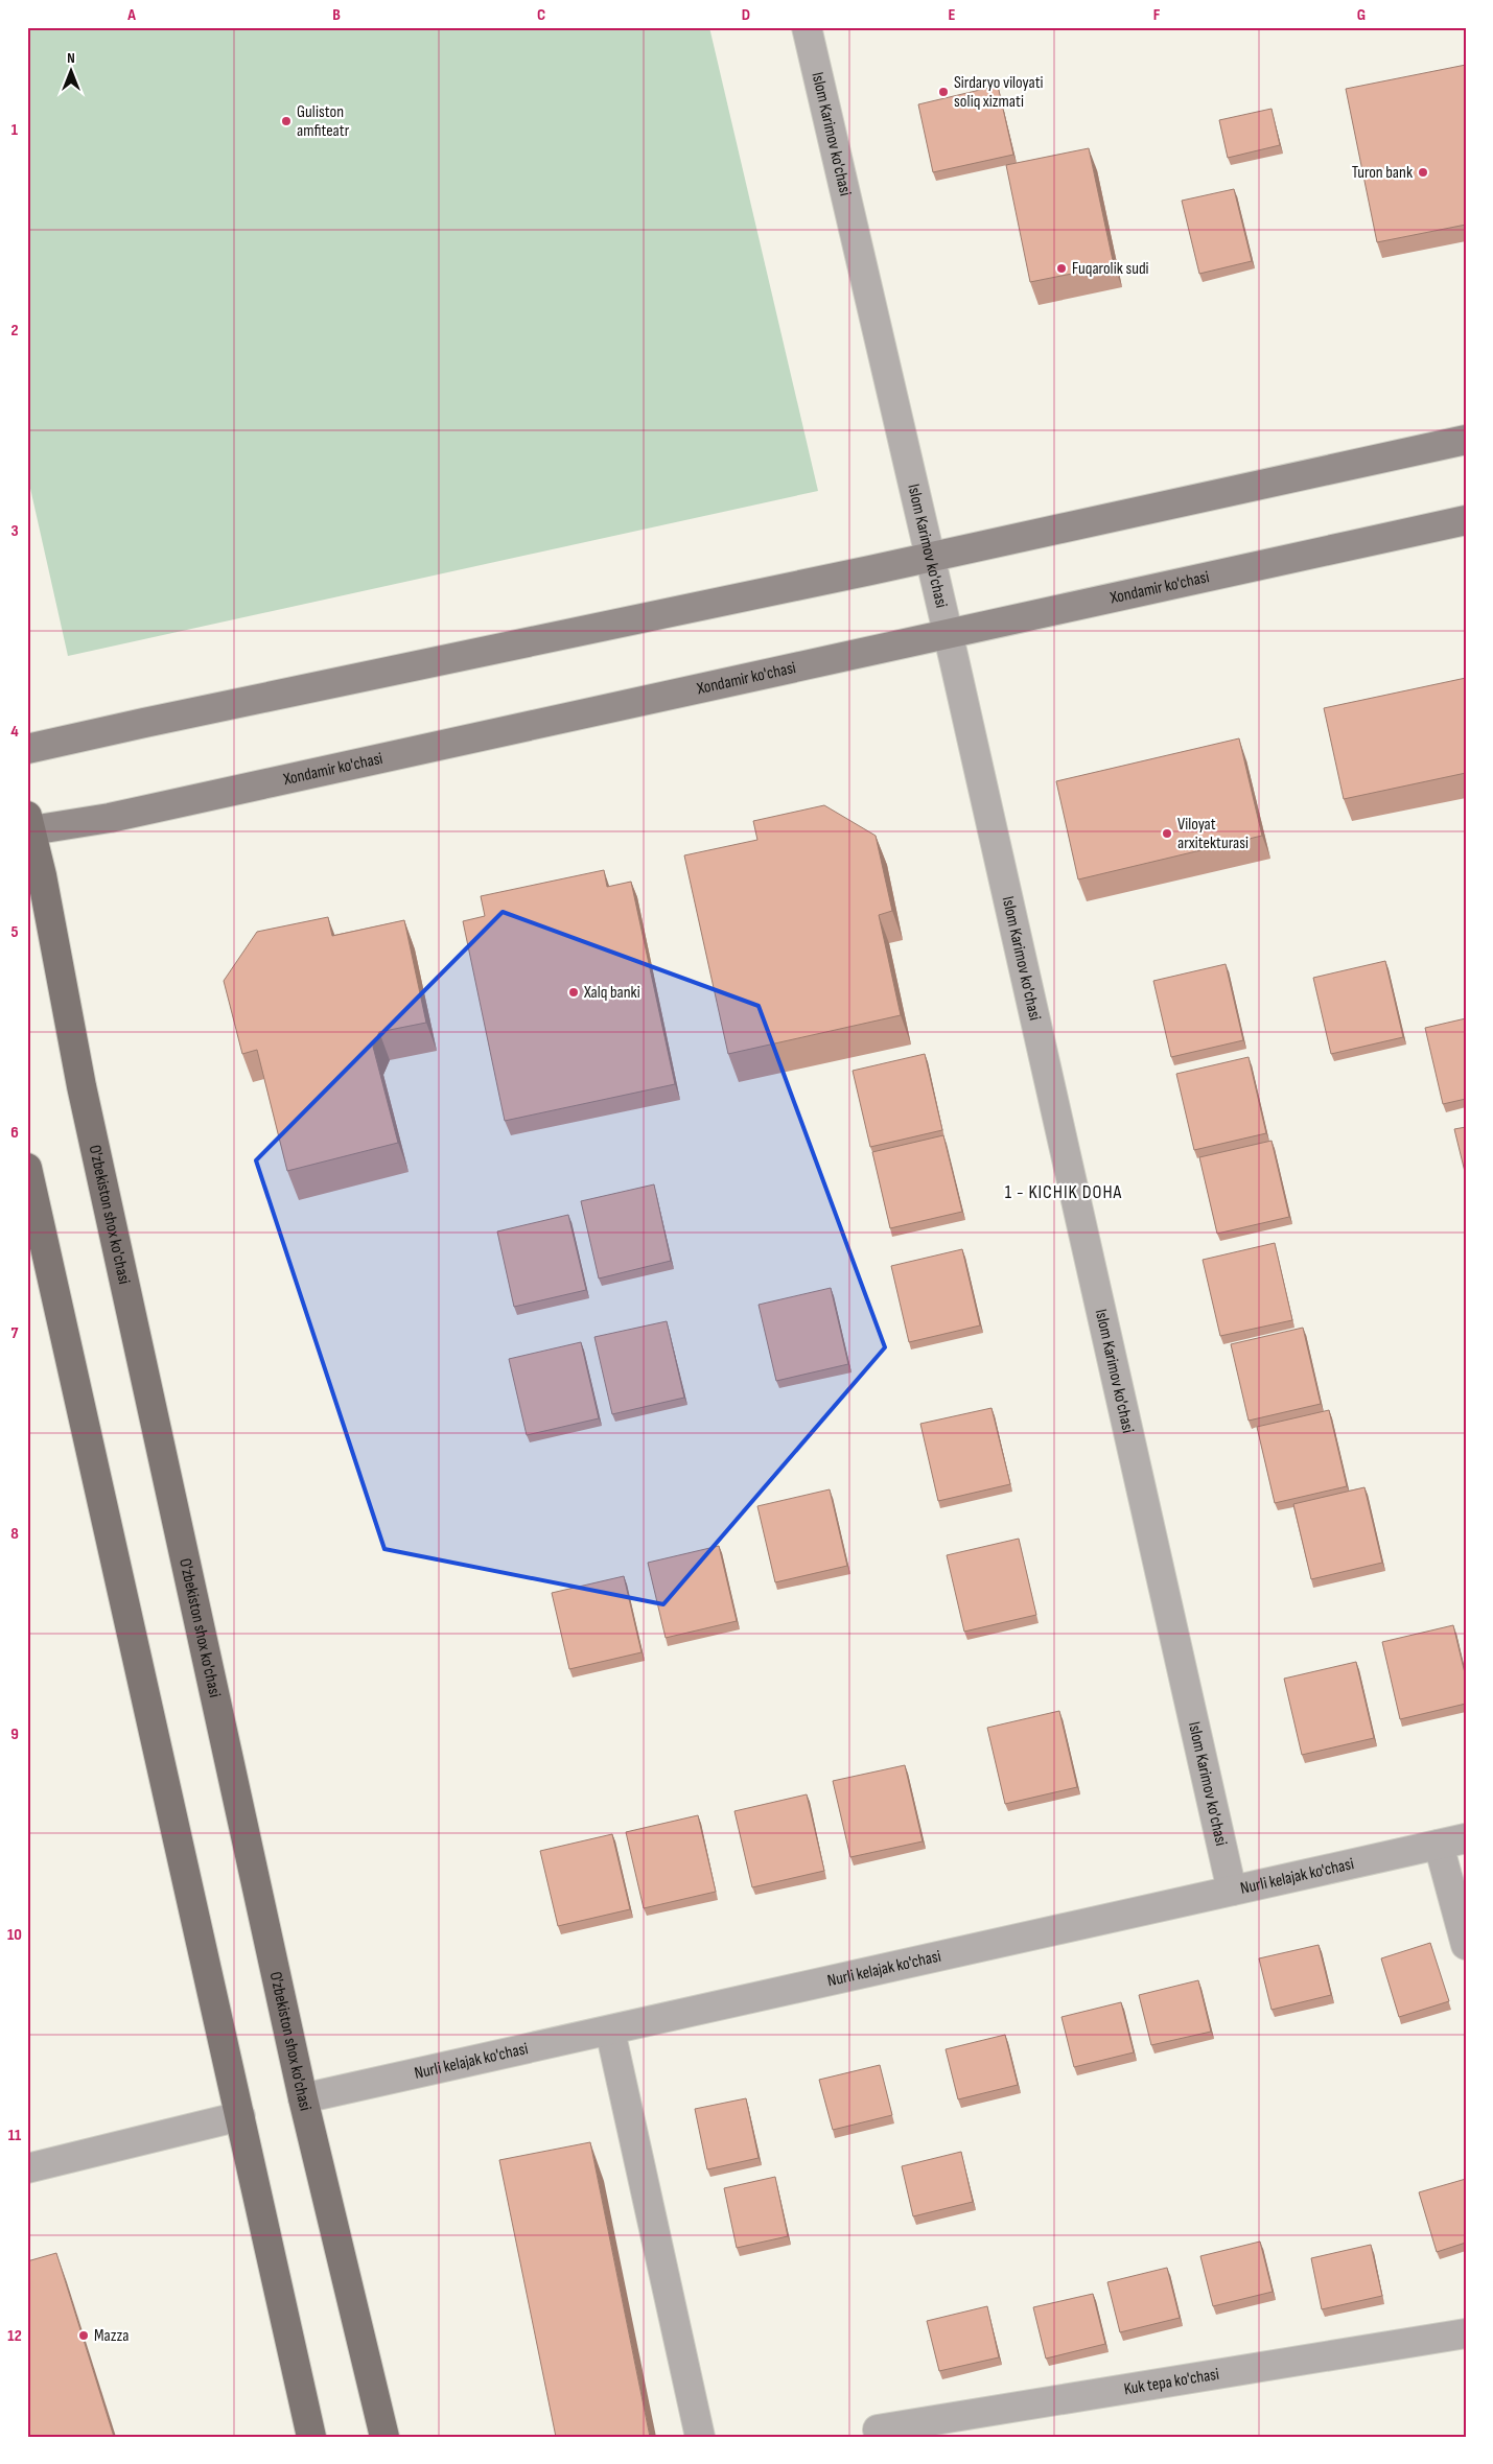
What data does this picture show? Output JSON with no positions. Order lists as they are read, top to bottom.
{
  "streets": {
    "main road": ["Xondamir ko'chasi", "O'zbekiston shox ko'chasi"],
    "street": ["Islom Karimov ko'chasi", "Nurli kelajak ko'chasi", "Kuk tepa ko'chasi"]
  },
  "crossings": [
    ["Islom Karimov ko'chasi", "Xondamir ko'chasi"],
    ["Islom Karimov ko'chasi", "Nurli kelajak ko'chasi"],
    ["Xondamir ko'chasi", "O'zbekiston shox ko'chasi"],
    ["O'zbekiston shox ko'chasi", "Nurli kelajak ko'chasi"]
  ],
  "districts": ["1 - KICHIK DOHA"],
  "places": [
    "Sirdaryo viloyati soliq xizmati",
    "Guliston amfiteatr",
    "Turon bank",
    "Fuqarolik sudi",
    "Viloyat arxitekturasi",
    "Xalq banki",
    "Mazza"
  ],
  "north": "top",
  "grid": {
    "columns": [
      "A",
      "B",
      "C",
      "D",
      "E",
      "F",
      "G"
    ],
    "rows": [
      "1",
      "2",
      "3",
      "4",
      "5",
      "6",
      "7",
      "8",
      "9",
      "10",
      "11",
      "12"
    ]
  }
}
